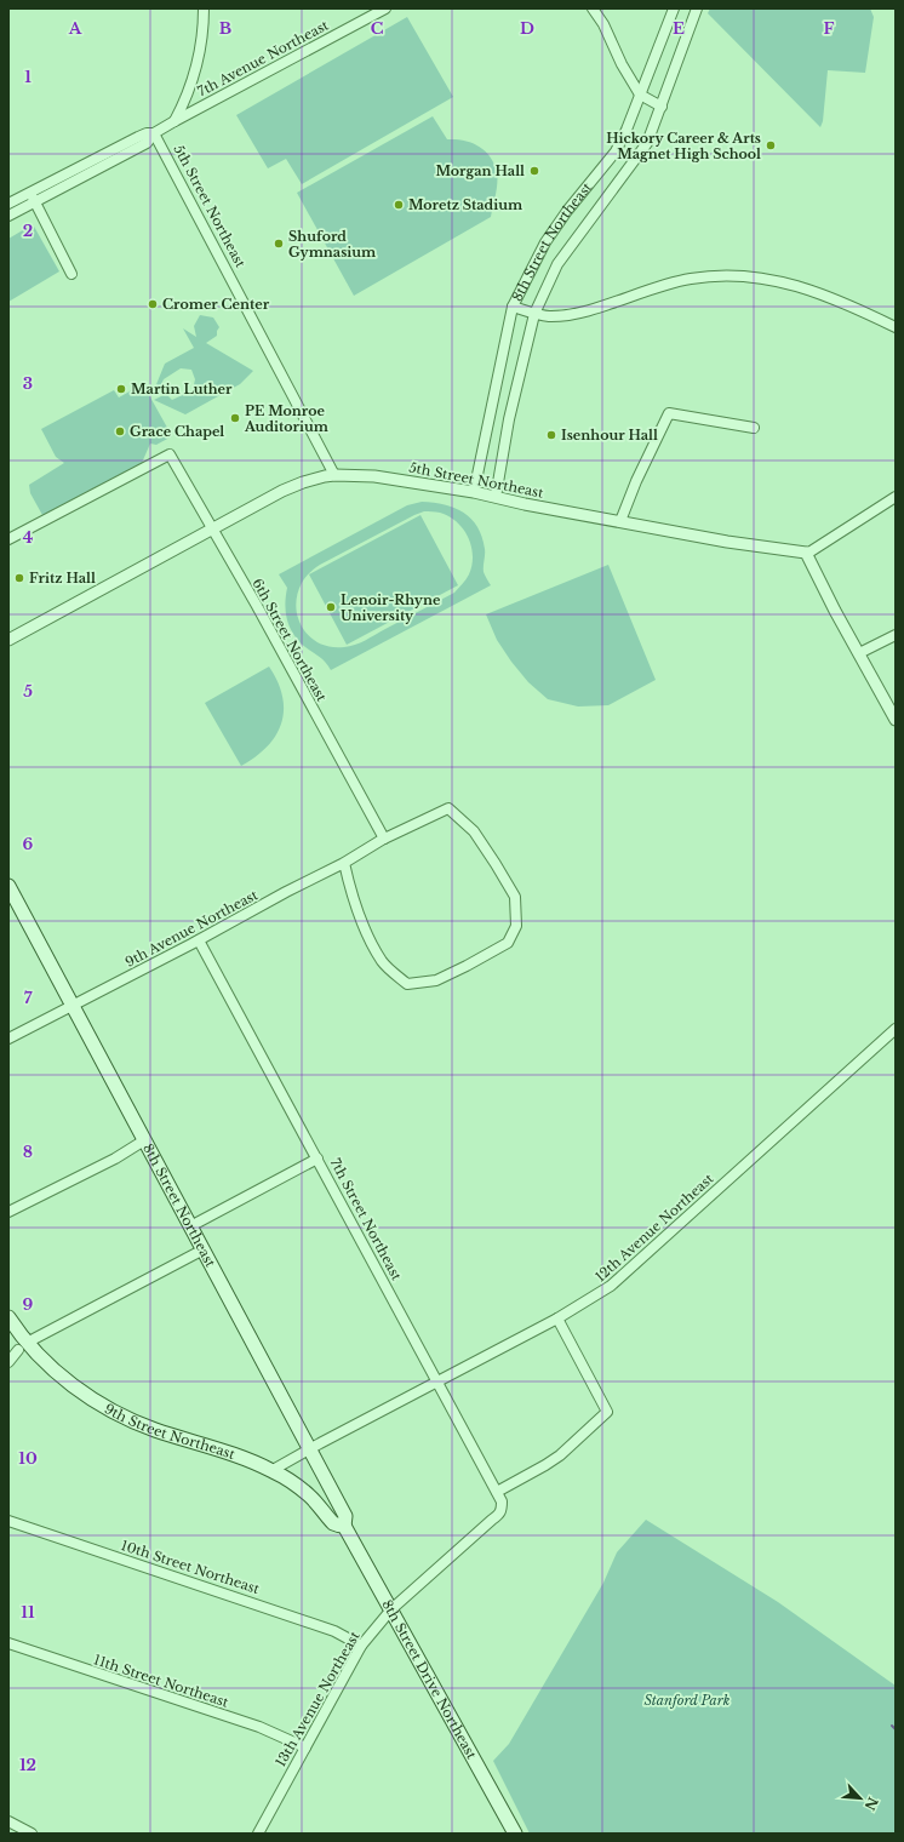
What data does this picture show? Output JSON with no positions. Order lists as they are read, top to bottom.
{
  "streets": {
    "main road": ["8th Street Northeast", "9th Street Northeast", "8th Street Drive Northeast"],
    "street": [
      "7th Avenue Northeast",
      "5th Street Northeast",
      "6th Street Northeast",
      "9th Avenue Northeast",
      "7th Street Northeast",
      "12th Avenue Northeast",
      "10th Street Northeast",
      "11th Street Northeast",
      "13th Avenue Northeast"
    ]
  },
  "crossings": [
    ["7th Avenue Northeast", "5th Street Northeast"],
    ["5th Street Northeast", "8th Street Northeast"],
    ["8th Street Northeast", "9th Avenue Northeast"],
    ["8th Street Northeast", "12th Avenue Northeast"],
    ["8th Street Northeast", "9th Street Northeast"],
    ["8th Street Northeast", "8th Street Drive Northeast"],
    ["6th Street Northeast", "9th Avenue Northeast"],
    ["9th Avenue Northeast", "7th Street Northeast"],
    ["7th Street Northeast", "12th Avenue Northeast"],
    ["7th Street Northeast", "13th Avenue Northeast"],
    ["12th Avenue Northeast", "9th Street Northeast"],
    ["9th Street Northeast", "8th Street Drive Northeast"],
    ["10th Street Northeast", "13th Avenue Northeast"],
    ["8th Street Drive Northeast", "13th Avenue Northeast"],
    ["11th Street Northeast", "13th Avenue Northeast"]
  ],
  "parks": ["Stanford Park"],
  "places": [
    "Hickory Career & Arts Magnet High School",
    "Morgan Hall",
    "Moretz Stadium",
    "Shuford Gymnasium",
    "Cromer Center",
    "Martin Luther",
    "PE Monroe Auditorium",
    "Grace Chapel",
    "Isenhour Hall",
    "Fritz Hall",
    "Lenoir-Rhyne University"
  ],
  "north": "bottom right",
  "grid": {
    "columns": [
      "A",
      "B",
      "C",
      "D",
      "E",
      "F"
    ],
    "rows": [
      "1",
      "2",
      "3",
      "4",
      "5",
      "6",
      "7",
      "8",
      "9",
      "10",
      "11",
      "12"
    ]
  }
}
